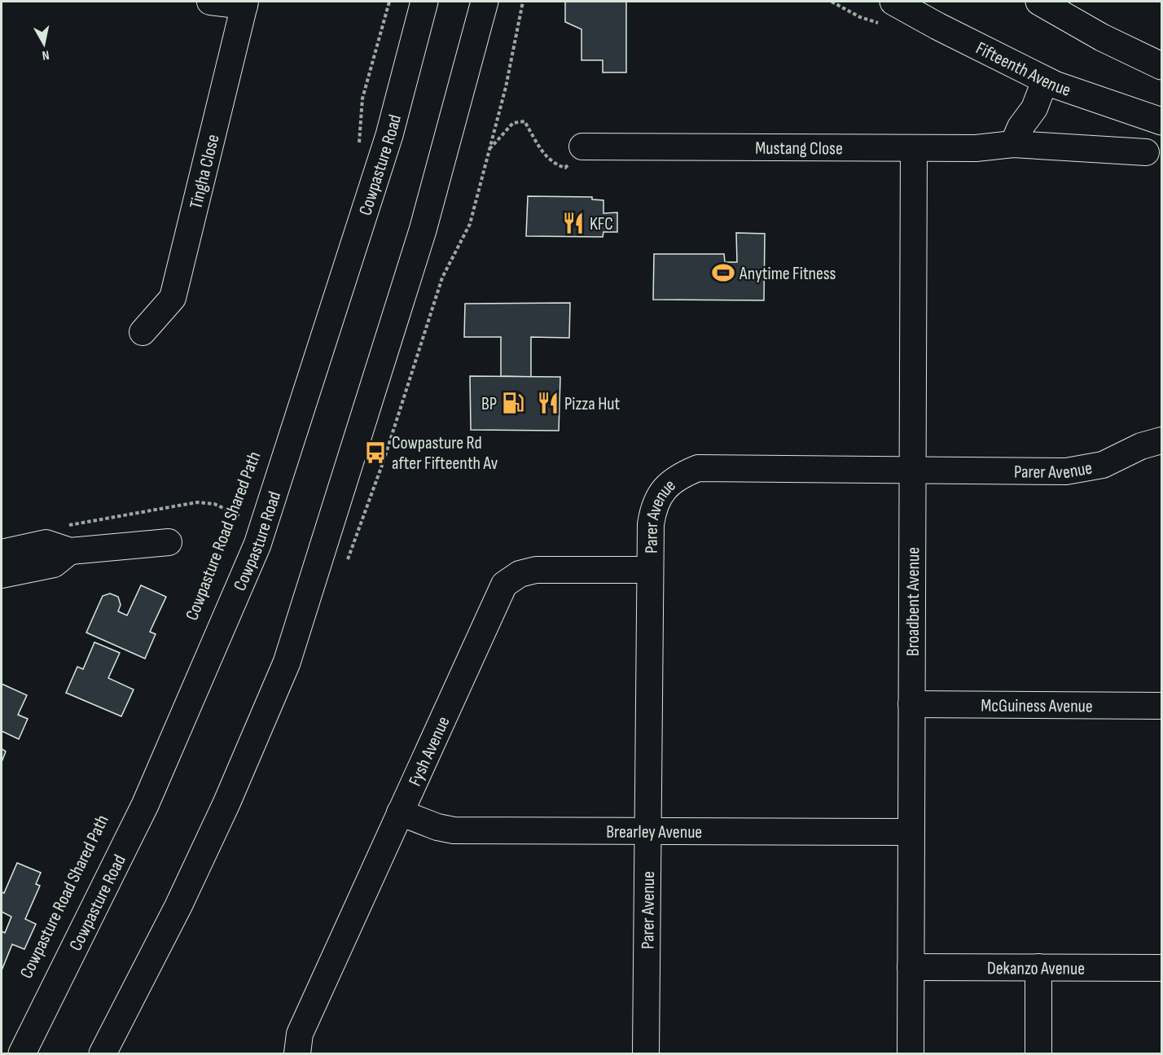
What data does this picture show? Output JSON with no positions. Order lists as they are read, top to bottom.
{
  "streets": {
    "main road": ["Fifteenth Avenue", "Cowpasture Road"],
    "street": [
      "Mustang Close",
      "Tingha Close",
      "Parer Avenue",
      "Broadbent Avenue",
      "McGuiness Avenue",
      "Fysh Avenue",
      "Brearley Avenue",
      "Dekanzo Avenue"
    ]
  },
  "crossings": [
    ["Mustang Close", "Broadbent Avenue"],
    ["Parer Avenue", "Broadbent Avenue"],
    ["Parer Avenue", "Fysh Avenue"],
    ["Parer Avenue", "Brearley Avenue"],
    ["Broadbent Avenue", "McGuiness Avenue"],
    ["Broadbent Avenue", "Brearley Avenue"],
    ["Broadbent Avenue", "Dekanzo Avenue"],
    ["Fysh Avenue", "Brearley Avenue"]
  ],
  "places": {
    "restaurant": ["KFC", "Pizza Hut"],
    "sports": ["Anytime Fitness"],
    "fuel station": ["BP"],
    "bus stop": ["Cowpasture Rd after Fifteenth Av"]
  },
  "north": "bottom"
}
